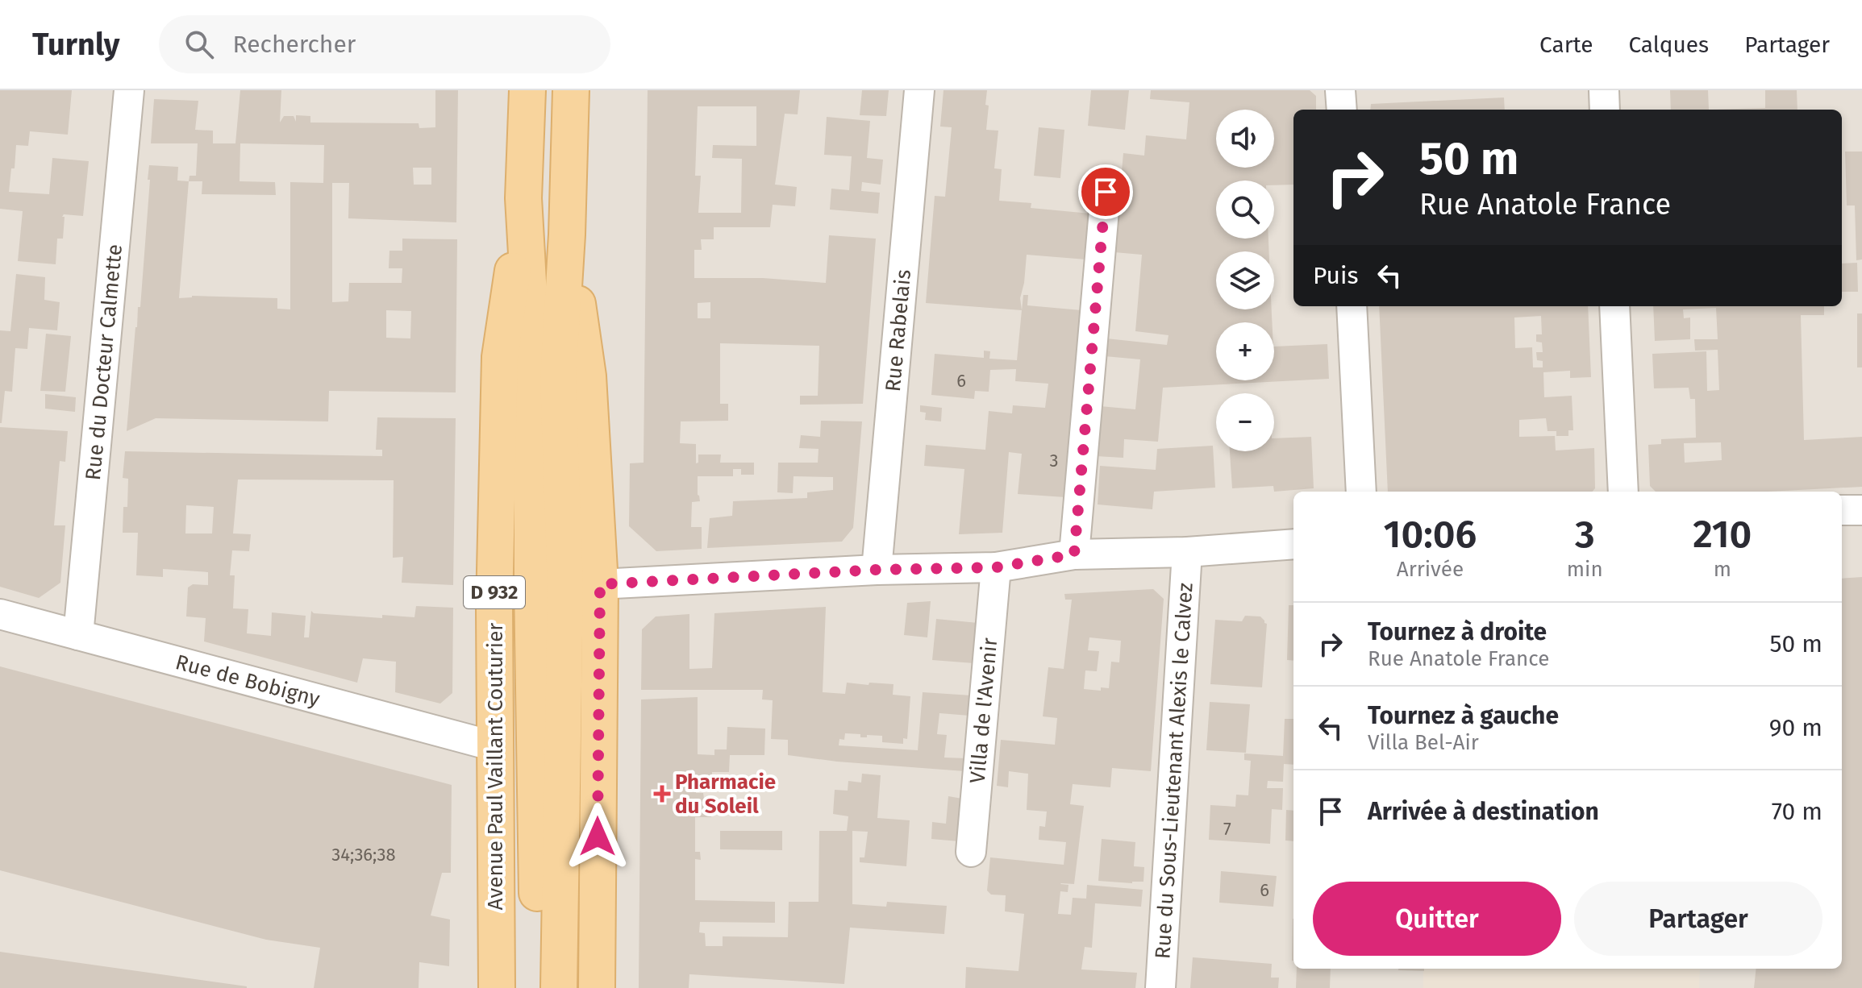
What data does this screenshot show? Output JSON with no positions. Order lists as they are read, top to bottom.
{
  "streets": {
    "main road": ["D 932", "Avenue Paul Vaillant Couturier"],
    "street": [
      "Rue Rabelais",
      "Rue du Docteur Calmette",
      "Rue de Bobigny",
      "Villa de l'Avenir",
      "Rue du Sous-Lieutenant Alexis le Calvez"
    ]
  },
  "crossings": [
    ["Rue du Docteur Calmette", "Rue de Bobigny"],
    ["Rue de Bobigny", "Avenue Paul Vaillant Couturier"]
  ],
  "places": {
    "health": ["Pharmacie du Soleil"]
  },
  "house_numbers": [
    "6",
    "3",
    "7",
    "34;36;38",
    "6"
  ],
  "page": {
    "header": "Turnly",
    "search": "Rechercher",
    "nav": ["Carte", "Calques", "Partager"],
    "map_buttons": ["+", "−"],
    "turn": ["50 m", "Rue Anatole France"],
    "then": "Puis",
    "eta": [
      "10:06",
      "Arrivée",
      "3",
      "min",
      "210",
      "m"
    ],
    "list": [
      {
        "name": "Tournez à droite",
        "note": "Rue Anatole France",
        "value": "50 m"
      },
      {
        "name": "Tournez à gauche",
        "note": "Villa Bel-Air",
        "value": "90 m"
      },
      {
        "name": "Arrivée à destination",
        "value": "70 m"
      }
    ],
    "buttons": ["Quitter", "Partager"]
  }
}
